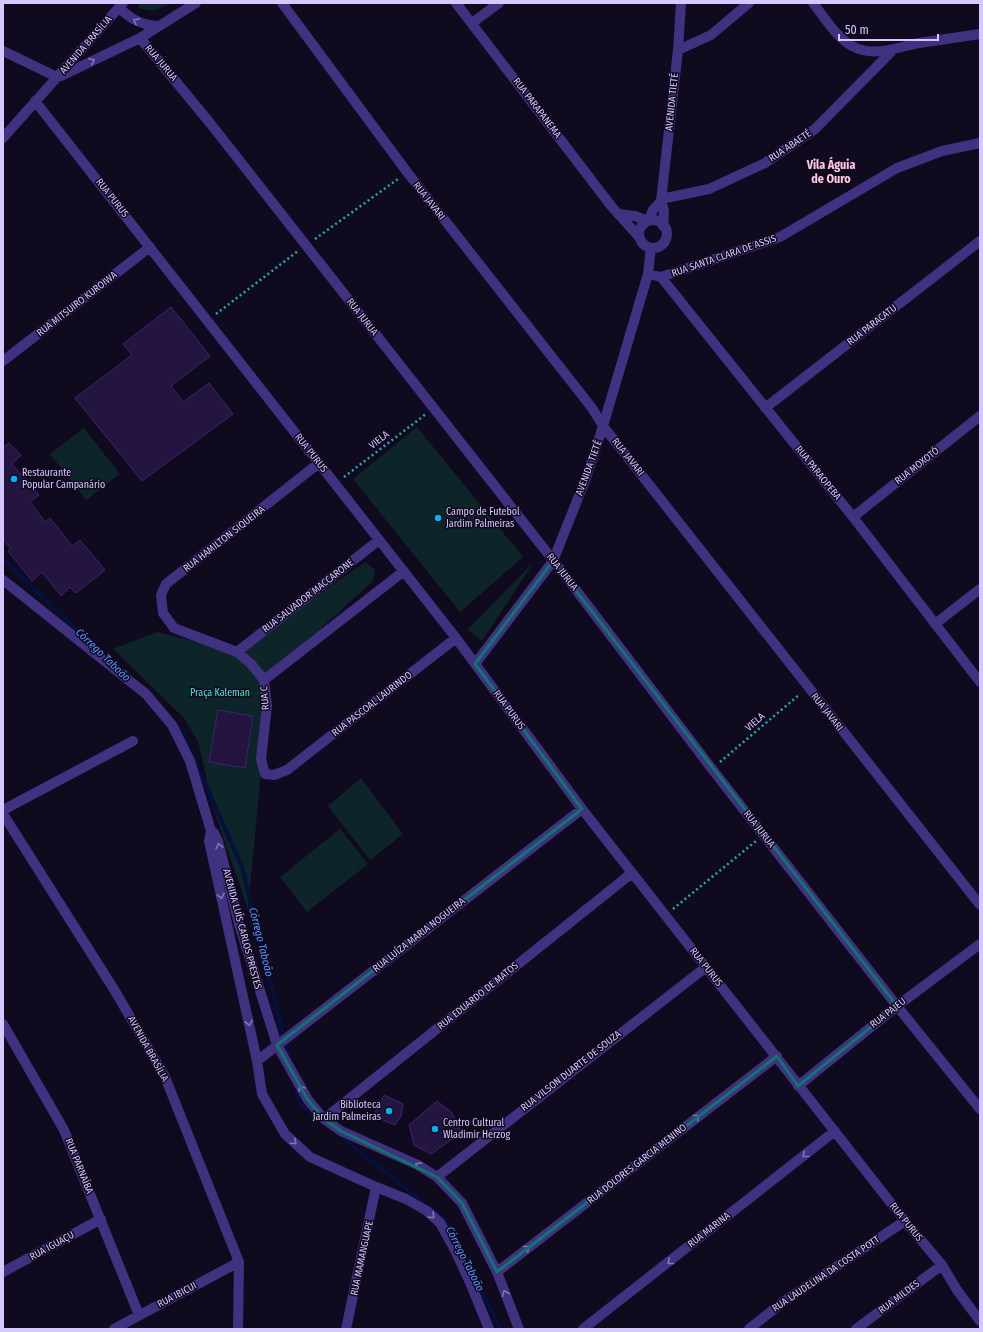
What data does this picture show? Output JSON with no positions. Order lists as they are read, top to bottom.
{
  "streets": {
    "street": [
      "AVENIDA BRASÍLIA",
      "RUA JURUA",
      "AVENIDA TIETÊ",
      "RUA PARAPANEMA",
      "RUA ABAETÉ",
      "RUA PURUS",
      "RUA JAVARI",
      "RUA SANTA CLARA DE ASSIS",
      "RUA MITSUIRO KUROIWA",
      "RUA PARACATU",
      "RUA MOXOTÓ",
      "RUA PARAOPEBA",
      "RUA HAMILTON SIQUEIRA",
      "RUA SALVADOR MACCARONE",
      "RUA C",
      "RUA PASCOAL LAURINDO",
      "AVENIDA LUÍS CARLOS PRESTES",
      "RUA LUÍZA MARIA NOGUEIRA",
      "RUA EDUARDO DE MATOS",
      "RUA PAJEU",
      "RUA VILSON DUARTE DE SOUZA",
      "RUA DOLORES GARCIA MENINO",
      "RUA PARNAÍBA",
      "RUA MARINA",
      "RUA IGUAÇU",
      "RUA MAMANGUAPE",
      "RUA LAUDELINA DA COSTA POTT",
      "RUA IBICUI",
      "RUA MILDES"
    ],
    "path": ["VIELA"]
  },
  "crossings": [
    ["AVENIDA BRASÍLIA", "RUA JURUA"],
    ["AVENIDA BRASÍLIA", "RUA PURUS"],
    ["AVENIDA BRASÍLIA", "RUA IBICUI"],
    ["RUA JURUA", "AVENIDA TIETÊ"],
    ["RUA JURUA", "VIELA"],
    ["RUA JURUA", "RUA PAJEU"],
    ["AVENIDA TIETÊ", "RUA PARAPANEMA"],
    ["AVENIDA TIETÊ", "RUA ABAETÉ"],
    ["AVENIDA TIETÊ", "RUA PURUS"],
    ["AVENIDA TIETÊ", "RUA JAVARI"],
    ["RUA PURUS", "RUA MITSUIRO KUROIWA"],
    ["RUA PURUS", "VIELA"],
    ["RUA PURUS", "RUA HAMILTON SIQUEIRA"],
    ["RUA PURUS", "RUA SALVADOR MACCARONE"],
    ["RUA PURUS", "RUA PASCOAL LAURINDO"],
    ["RUA PURUS", "RUA LUÍZA MARIA NOGUEIRA"],
    ["RUA PURUS", "RUA EDUARDO DE MATOS"],
    ["RUA PURUS", "RUA PAJEU"],
    ["RUA PURUS", "RUA VILSON DUARTE DE SOUZA"],
    ["RUA PURUS", "RUA DOLORES GARCIA MENINO"],
    ["RUA PURUS", "RUA MARINA"],
    ["RUA PURUS", "RUA LAUDELINA DA COSTA POTT"],
    ["RUA PURUS", "RUA MILDES"],
    ["RUA JAVARI", "VIELA"],
    ["RUA SANTA CLARA DE ASSIS", "RUA PARAOPEBA"],
    ["RUA PARACATU", "RUA PARAOPEBA"],
    ["RUA MOXOTÓ", "RUA PARAOPEBA"],
    ["RUA HAMILTON SIQUEIRA", "RUA C"],
    ["RUA SALVADOR MACCARONE", "RUA C"],
    ["RUA C", "RUA PASCOAL LAURINDO"],
    ["AVENIDA LUÍS CARLOS PRESTES", "RUA LUÍZA MARIA NOGUEIRA"],
    ["AVENIDA LUÍS CARLOS PRESTES", "RUA EDUARDO DE MATOS"],
    ["AVENIDA LUÍS CARLOS PRESTES", "RUA VILSON DUARTE DE SOUZA"],
    ["AVENIDA LUÍS CARLOS PRESTES", "RUA DOLORES GARCIA MENINO"],
    ["AVENIDA LUÍS CARLOS PRESTES", "RUA MAMANGUAPE"],
    ["RUA PARNAÍBA", "RUA IGUAÇU"],
    ["RUA PARNAÍBA", "RUA IBICUI"]
  ],
  "one_way": ["RUA DOLORES GARCIA MENINO", "RUA MARINA"],
  "districts": ["Vila Águia de Ouro"],
  "water": ["Córrego Taboão"],
  "parks": ["Praça Kaleman"],
  "places": [
    "Restaurante Popular Campanário",
    "Campo de Futebol Jardim Palmeiras",
    "Biblioteca Jardim Palmeiras",
    "Centro Cultural Wladimir Herzog"
  ],
  "scale_bar": "50 m"
}
